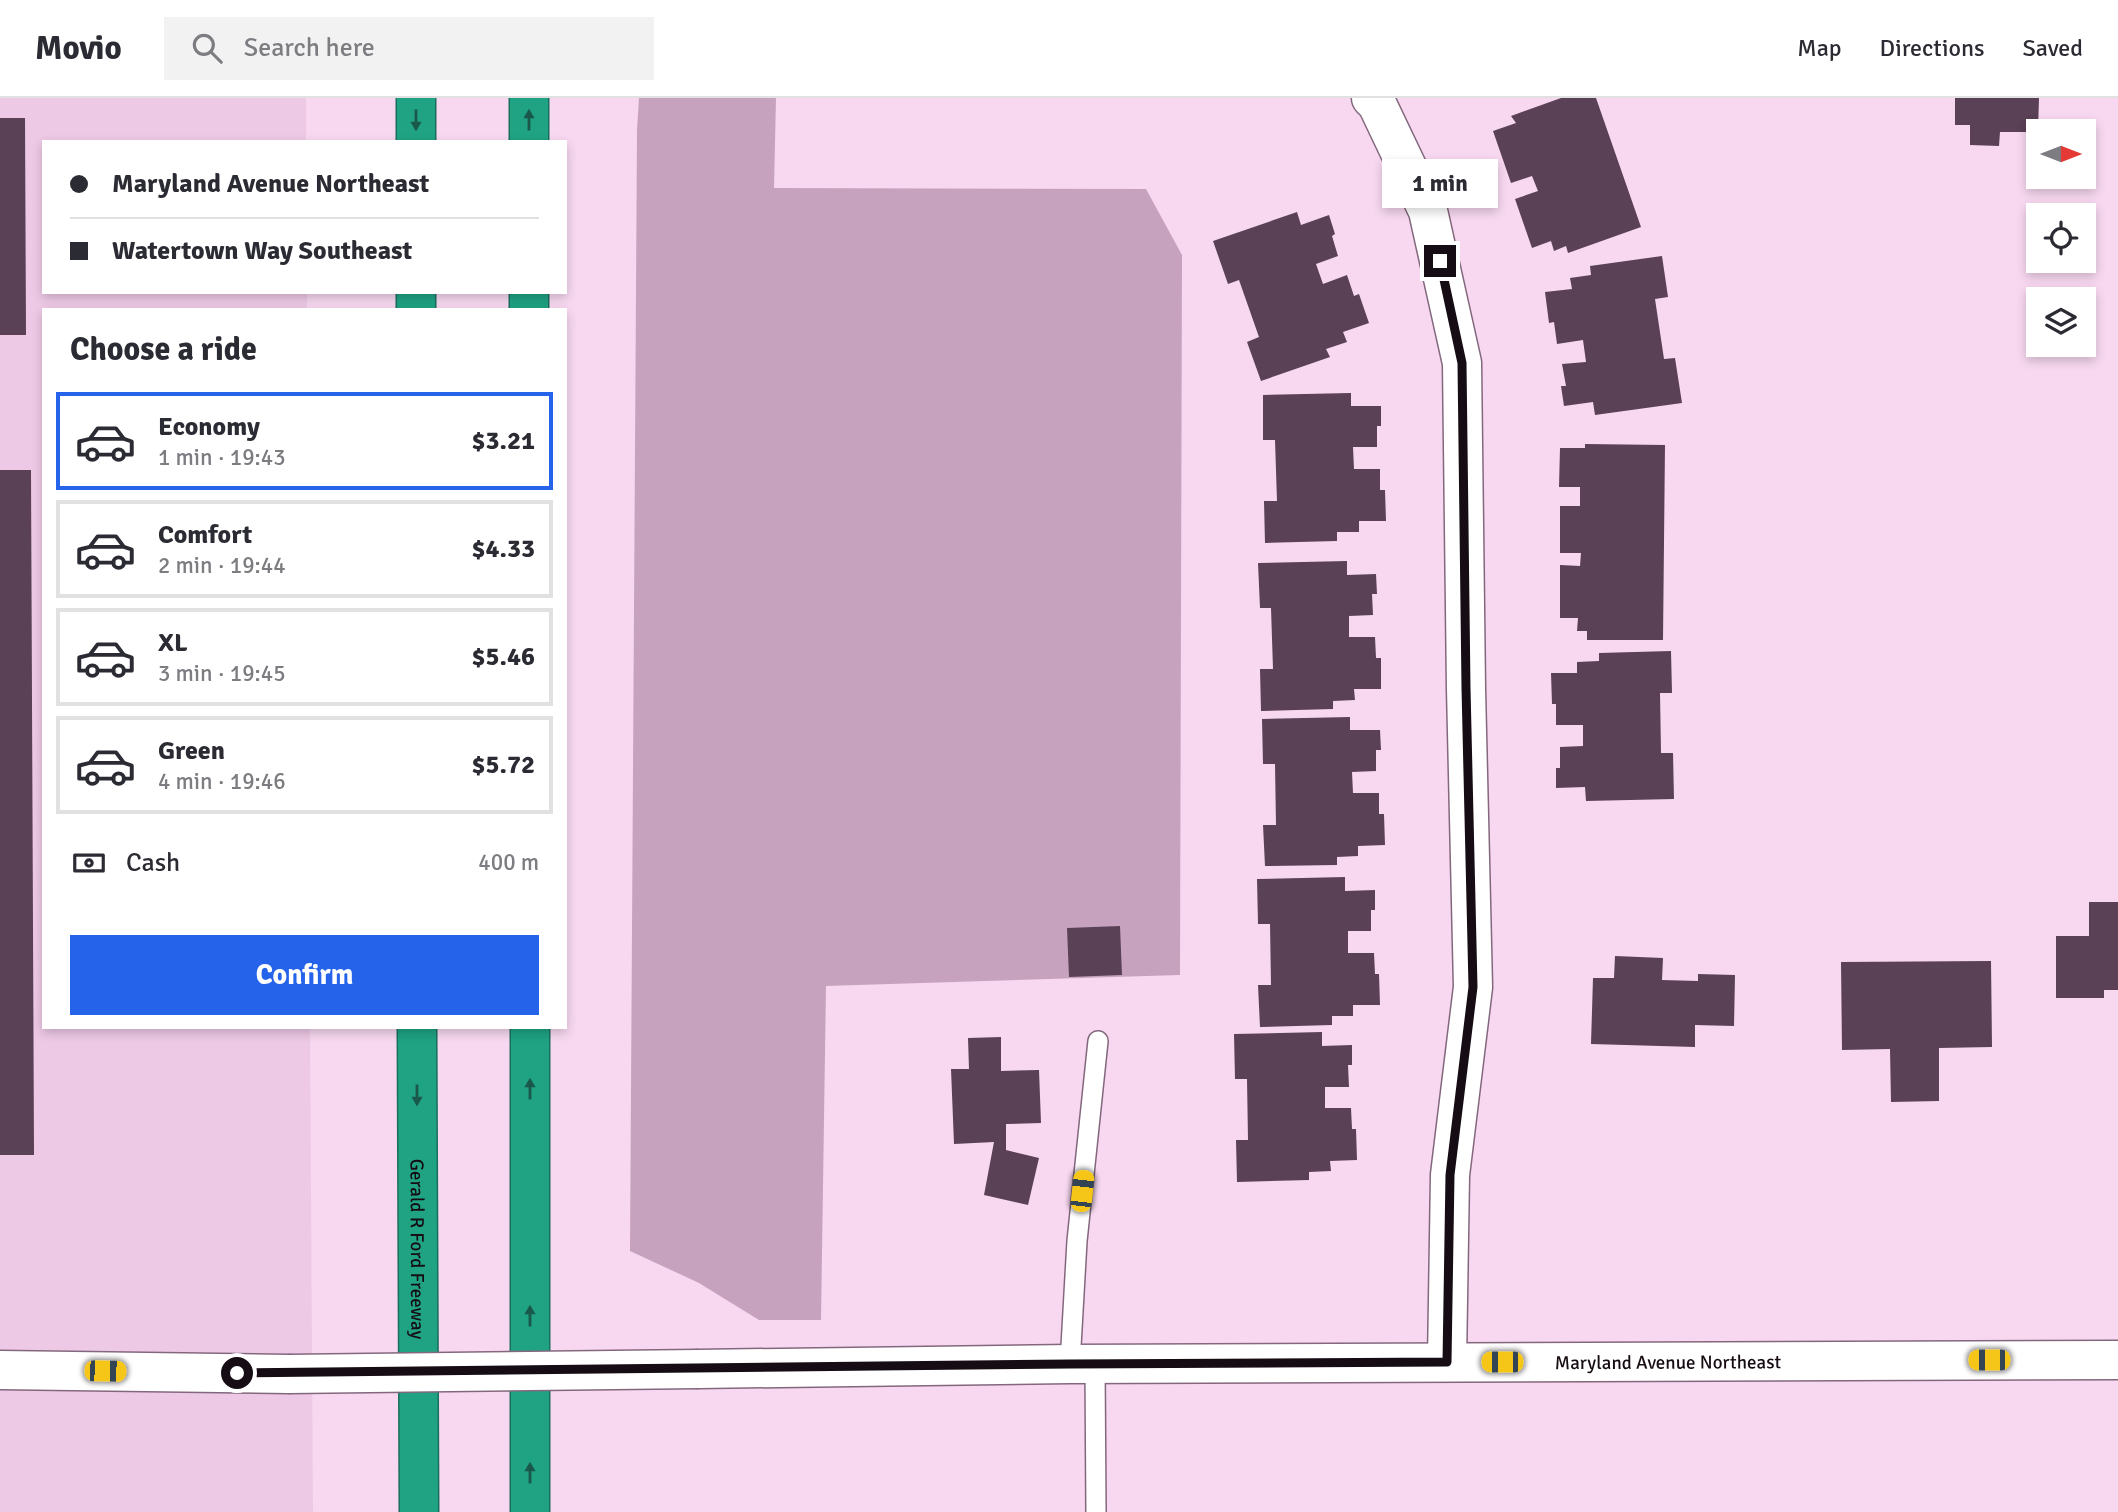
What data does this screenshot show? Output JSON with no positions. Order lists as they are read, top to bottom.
{
  "streets": {
    "highway": ["Gerald R Ford Freeway"],
    "street": ["Maryland Avenue Northeast"]
  },
  "north": "right",
  "page": {
    "header": "Movio",
    "search": "Search here",
    "nav": ["Map", "Directions", "Saved"],
    "banner": ["Maryland Avenue Northeast", "Watertown Way Southeast"],
    "bubble": "1 min",
    "heading": "Choose a ride",
    "list": [
      {
        "name": "Economy",
        "note": "1 min · 19:43",
        "value": "$3.21"
      },
      {
        "name": "Comfort",
        "note": "2 min · 19:44",
        "value": "$4.33"
      },
      {
        "name": "XL",
        "note": "3 min · 19:45",
        "value": "$5.46"
      },
      {
        "name": "Green",
        "note": "4 min · 19:46",
        "value": "$5.72"
      }
    ],
    "pay": ["Cash", "400 m"],
    "buttons": "Confirm"
  }
}
